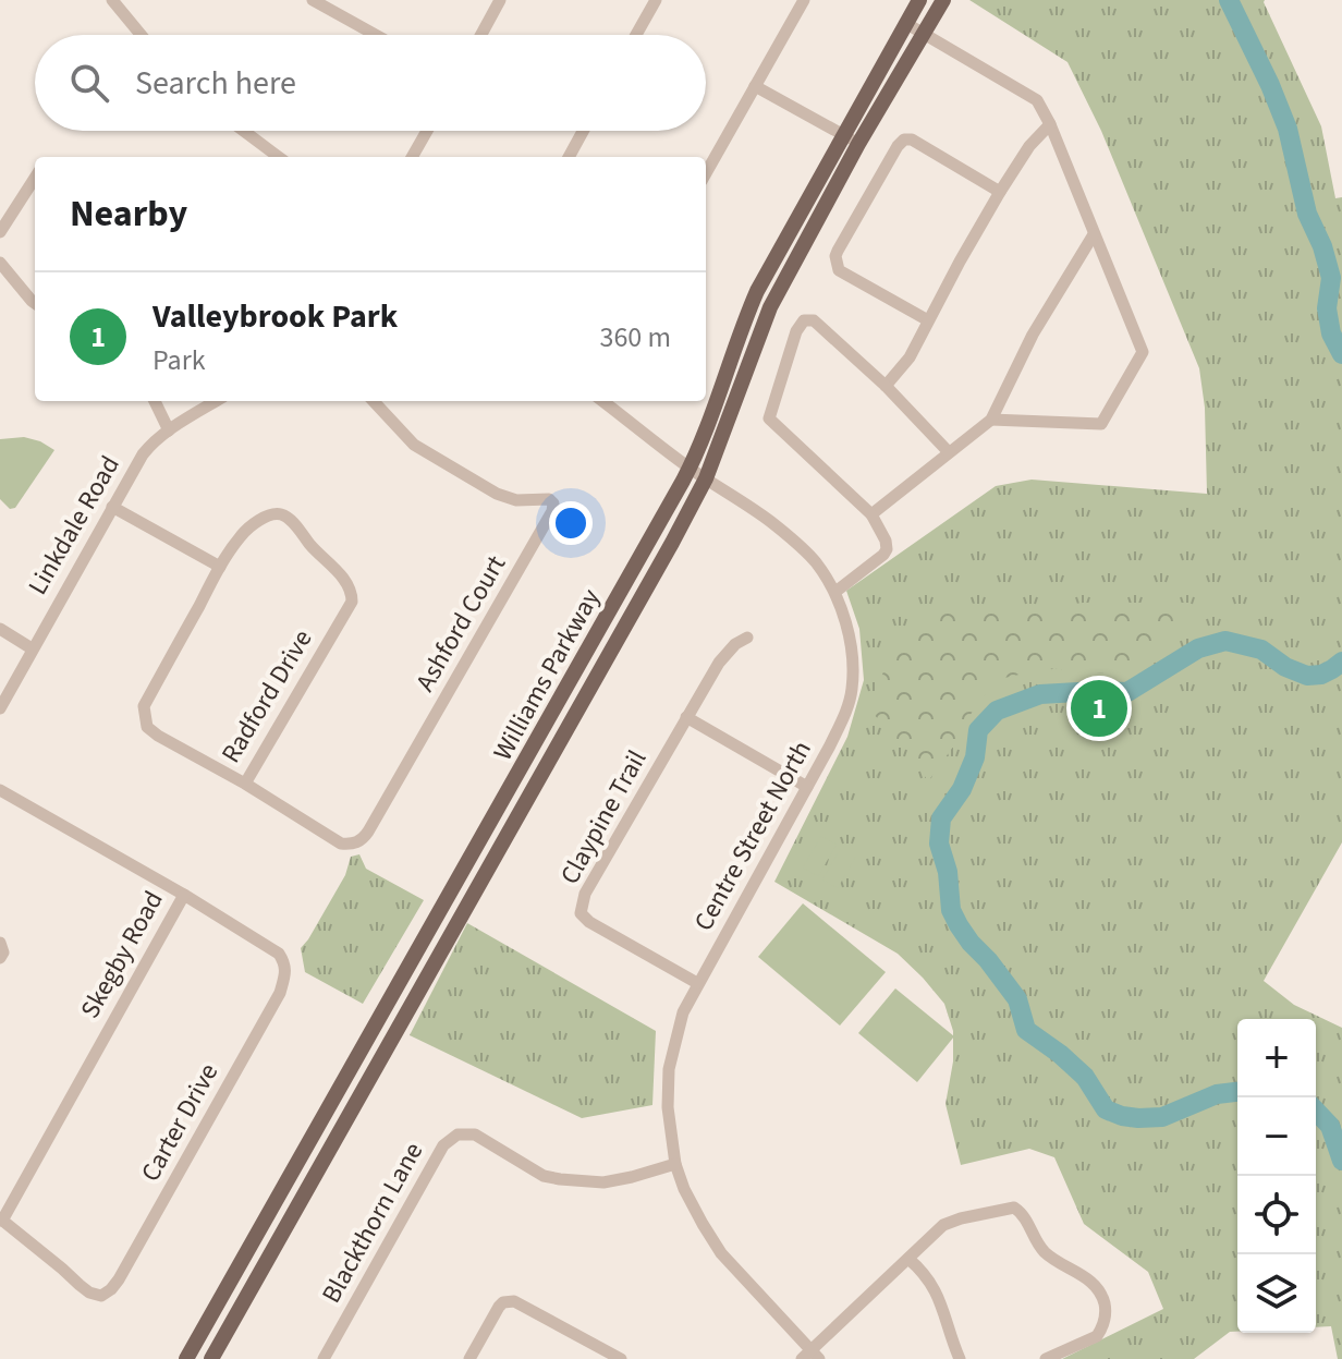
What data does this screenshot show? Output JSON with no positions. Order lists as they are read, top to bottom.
{
  "streets": {
    "main road": ["Williams Parkway"],
    "street": [
      "Linkdale Road",
      "Ashford Court",
      "Radford Drive",
      "Claypine Trail",
      "Centre Street North",
      "Skegby Road",
      "Carter Drive",
      "Blackthorn Lane"
    ]
  },
  "crossings": [
    ["Ashford Court", "Radford Drive"],
    ["Williams Parkway", "Centre Street North"],
    ["Claypine Trail", "Centre Street North"],
    ["Centre Street North", "Blackthorn Lane"],
    ["Skegby Road", "Carter Drive"]
  ],
  "page": {
    "search": "Search here",
    "heading": "Nearby",
    "list": [
      {
        "mark": "1",
        "name": "Valleybrook Park",
        "note": "Park",
        "value": "360 m"
      }
    ],
    "pins": "1",
    "map_buttons": ["+", "−"]
  }
}
